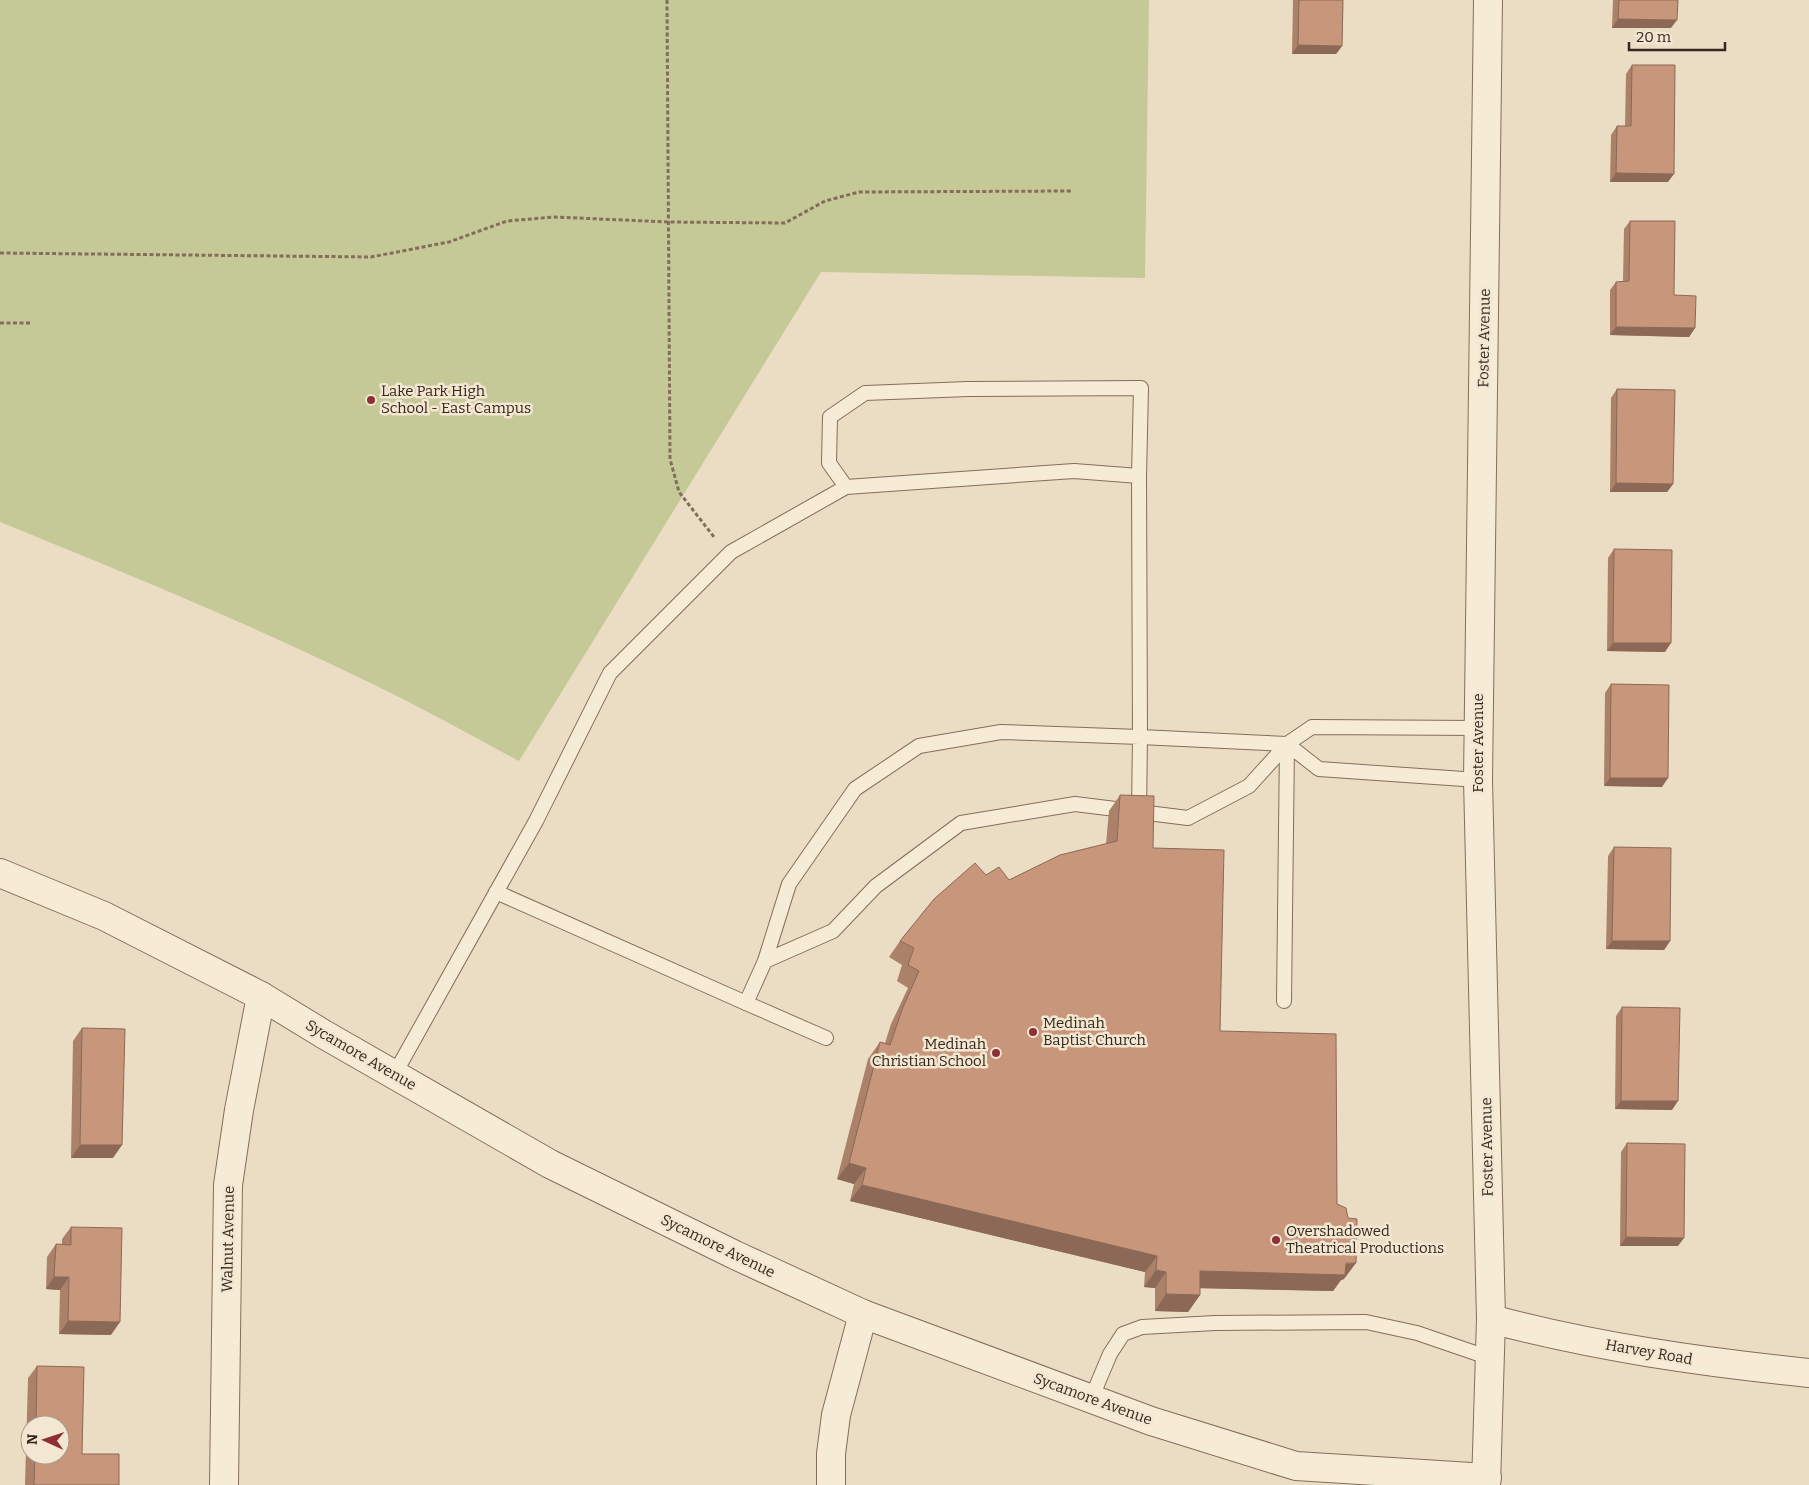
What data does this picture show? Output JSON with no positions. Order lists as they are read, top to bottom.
{
  "streets": {
    "street": [
      "Foster Avenue",
      "Sycamore Avenue",
      "Walnut Avenue",
      "Harvey Road"
    ]
  },
  "crossings": [
    ["Foster Avenue", "Sycamore Avenue"],
    ["Foster Avenue", "Harvey Road"],
    ["Sycamore Avenue", "Walnut Avenue"]
  ],
  "places": [
    "Lake Park High School - East Campus",
    "Medinah Baptist Church",
    "Medinah Christian School",
    "Overshadowed Theatrical Productions"
  ],
  "scale_bar": "20 m",
  "north": "left"
}
